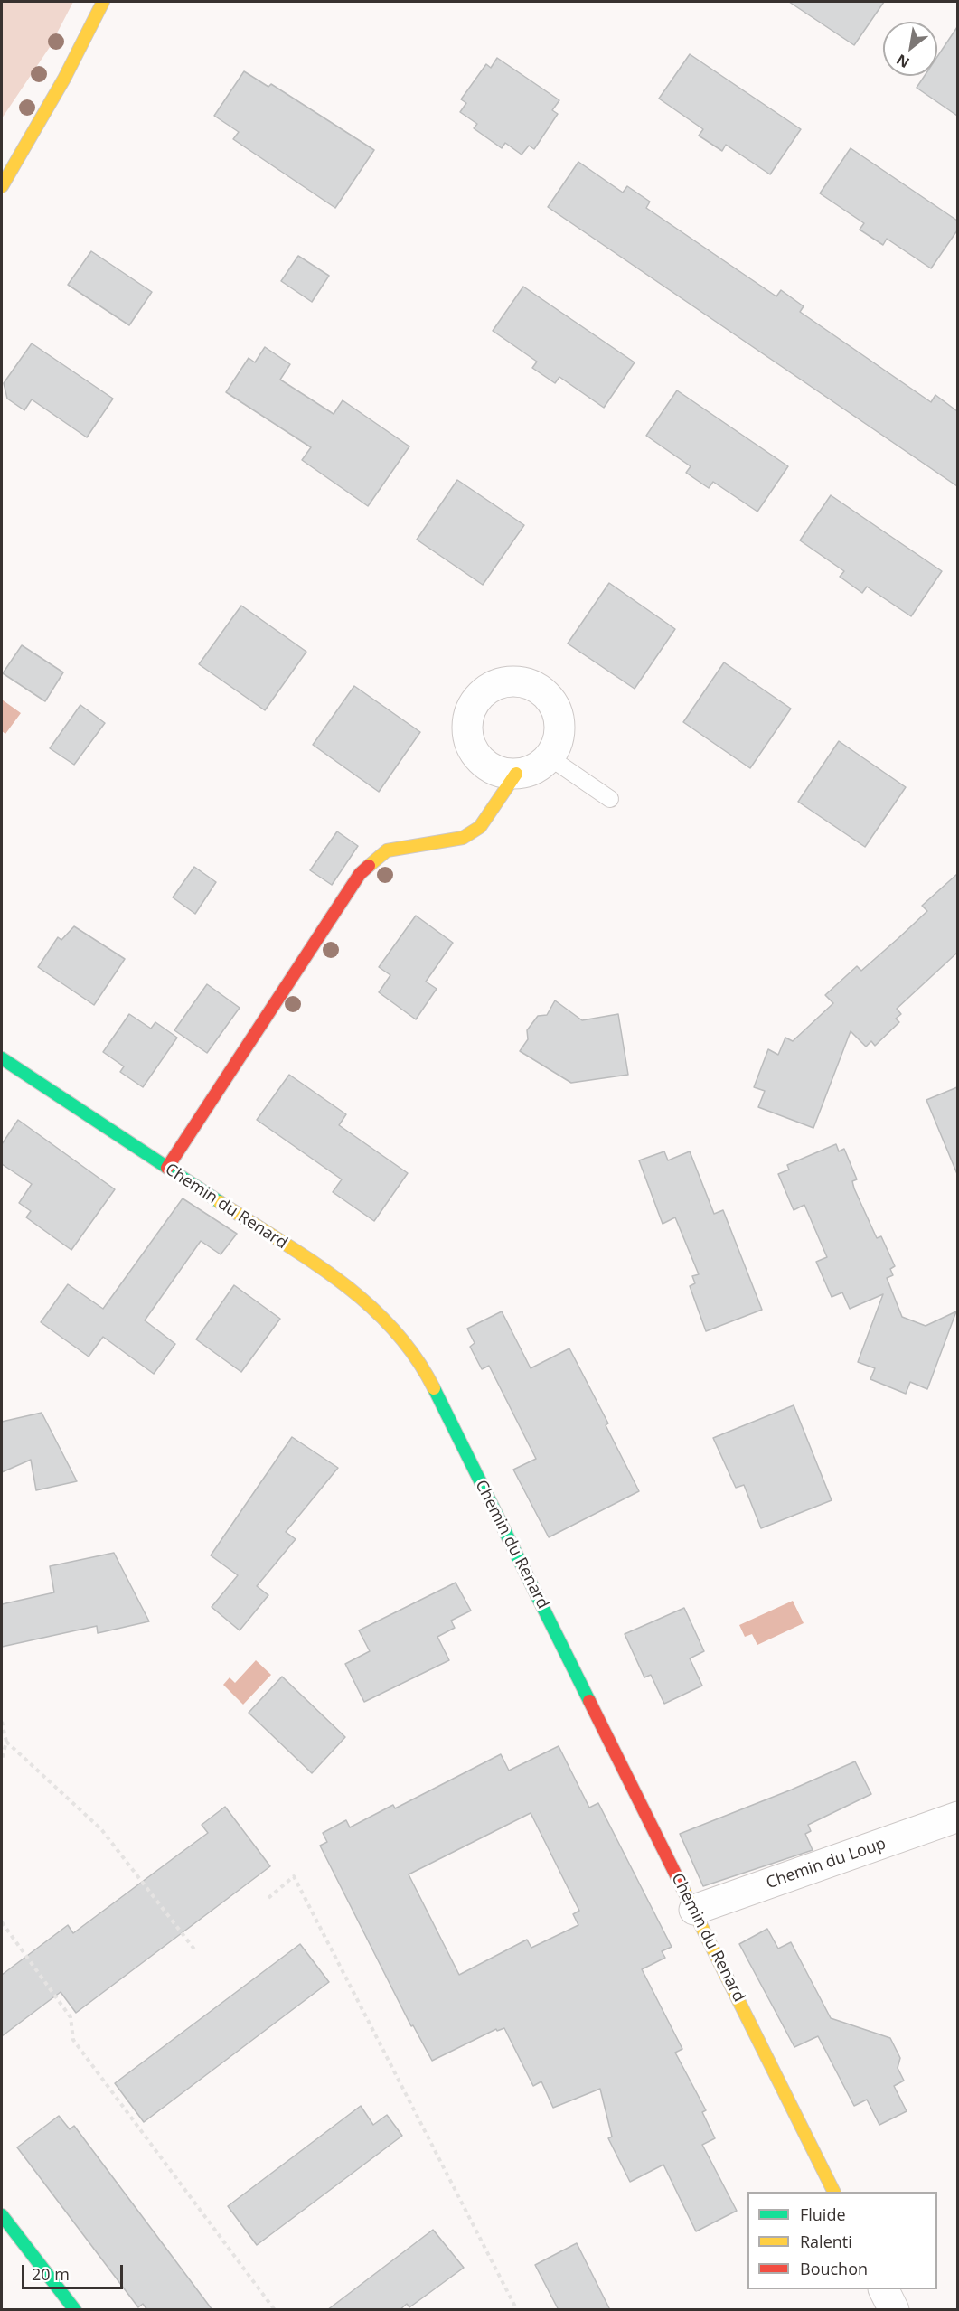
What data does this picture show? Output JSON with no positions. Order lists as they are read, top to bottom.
{
  "streets": {
    "street": ["Chemin du Renard", "Chemin du Loup"]
  },
  "crossings": [
    ["Chemin du Renard", "Chemin du Loup"]
  ],
  "legend": ["Fluide", "Ralenti", "Bouchon"],
  "scale_bar": "20 m",
  "north": "bottom left"
}
